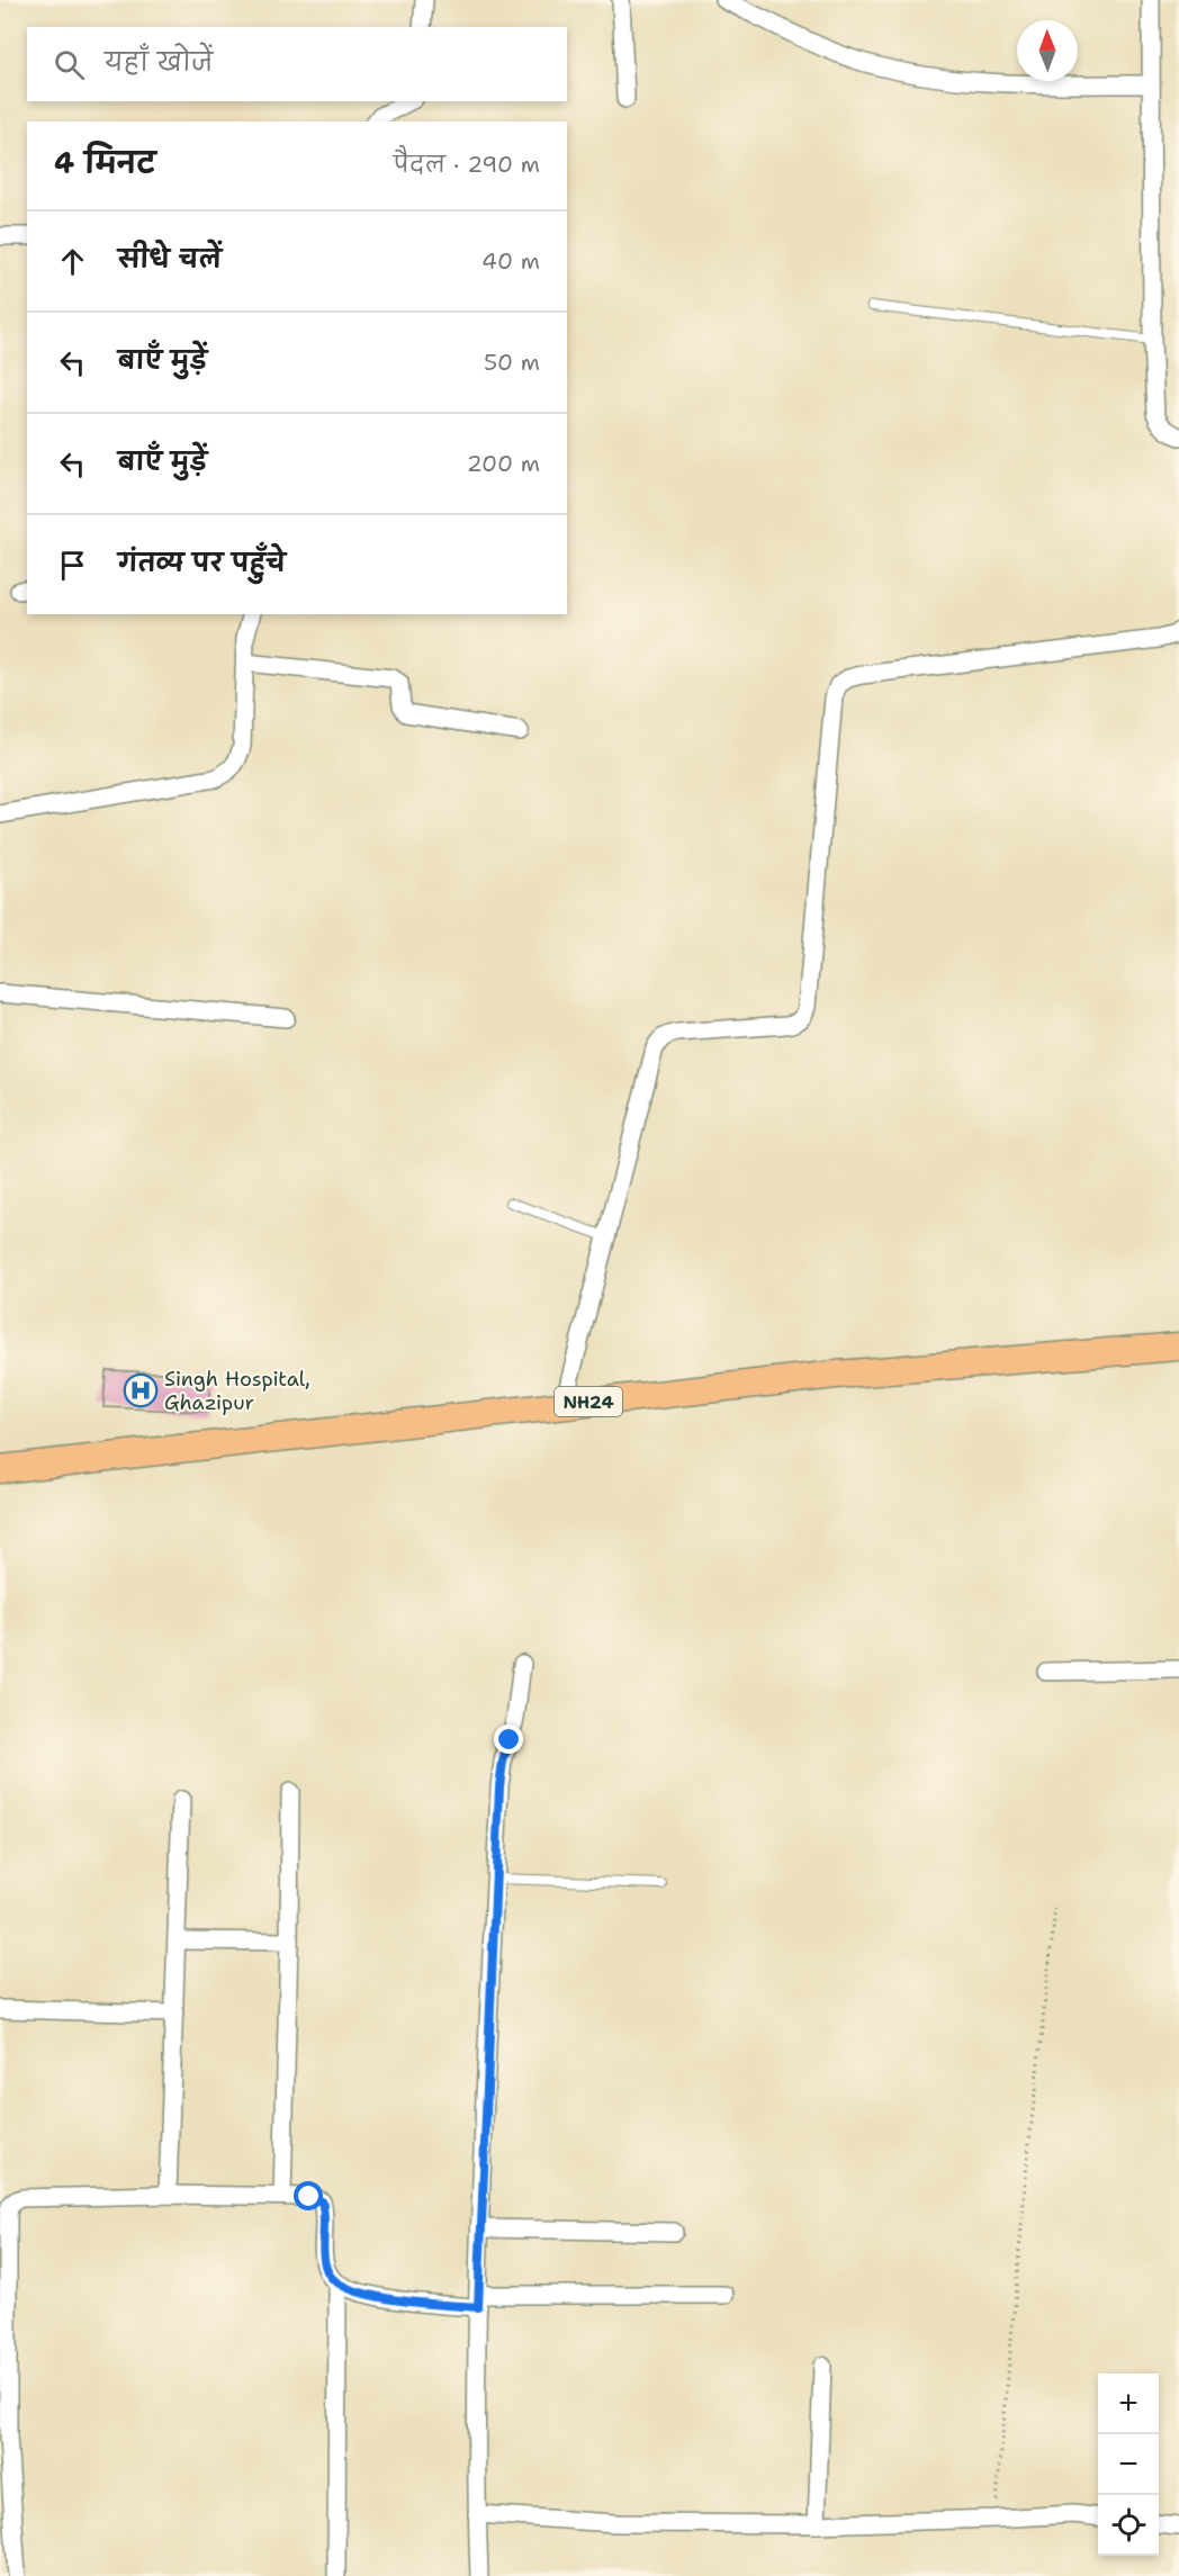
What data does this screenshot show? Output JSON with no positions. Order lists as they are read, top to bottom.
{
  "streets": {
    "highway": ["NH24"]
  },
  "places": {
    "hospital": ["Singh Hospital, Ghazipur"]
  },
  "north": "top",
  "page": {
    "search": "यहाँ खोजें",
    "heading": ["4 मिनट", "पैदल · 290 m"],
    "list": [
      ["सीधे चलें", "40 m"],
      ["बाएँ मुड़ें", "50 m"],
      ["बाएँ मुड़ें", "200 m"],
      "गंतव्य पर पहुँचे"
    ],
    "map_buttons": ["+", "−"]
  }
}
